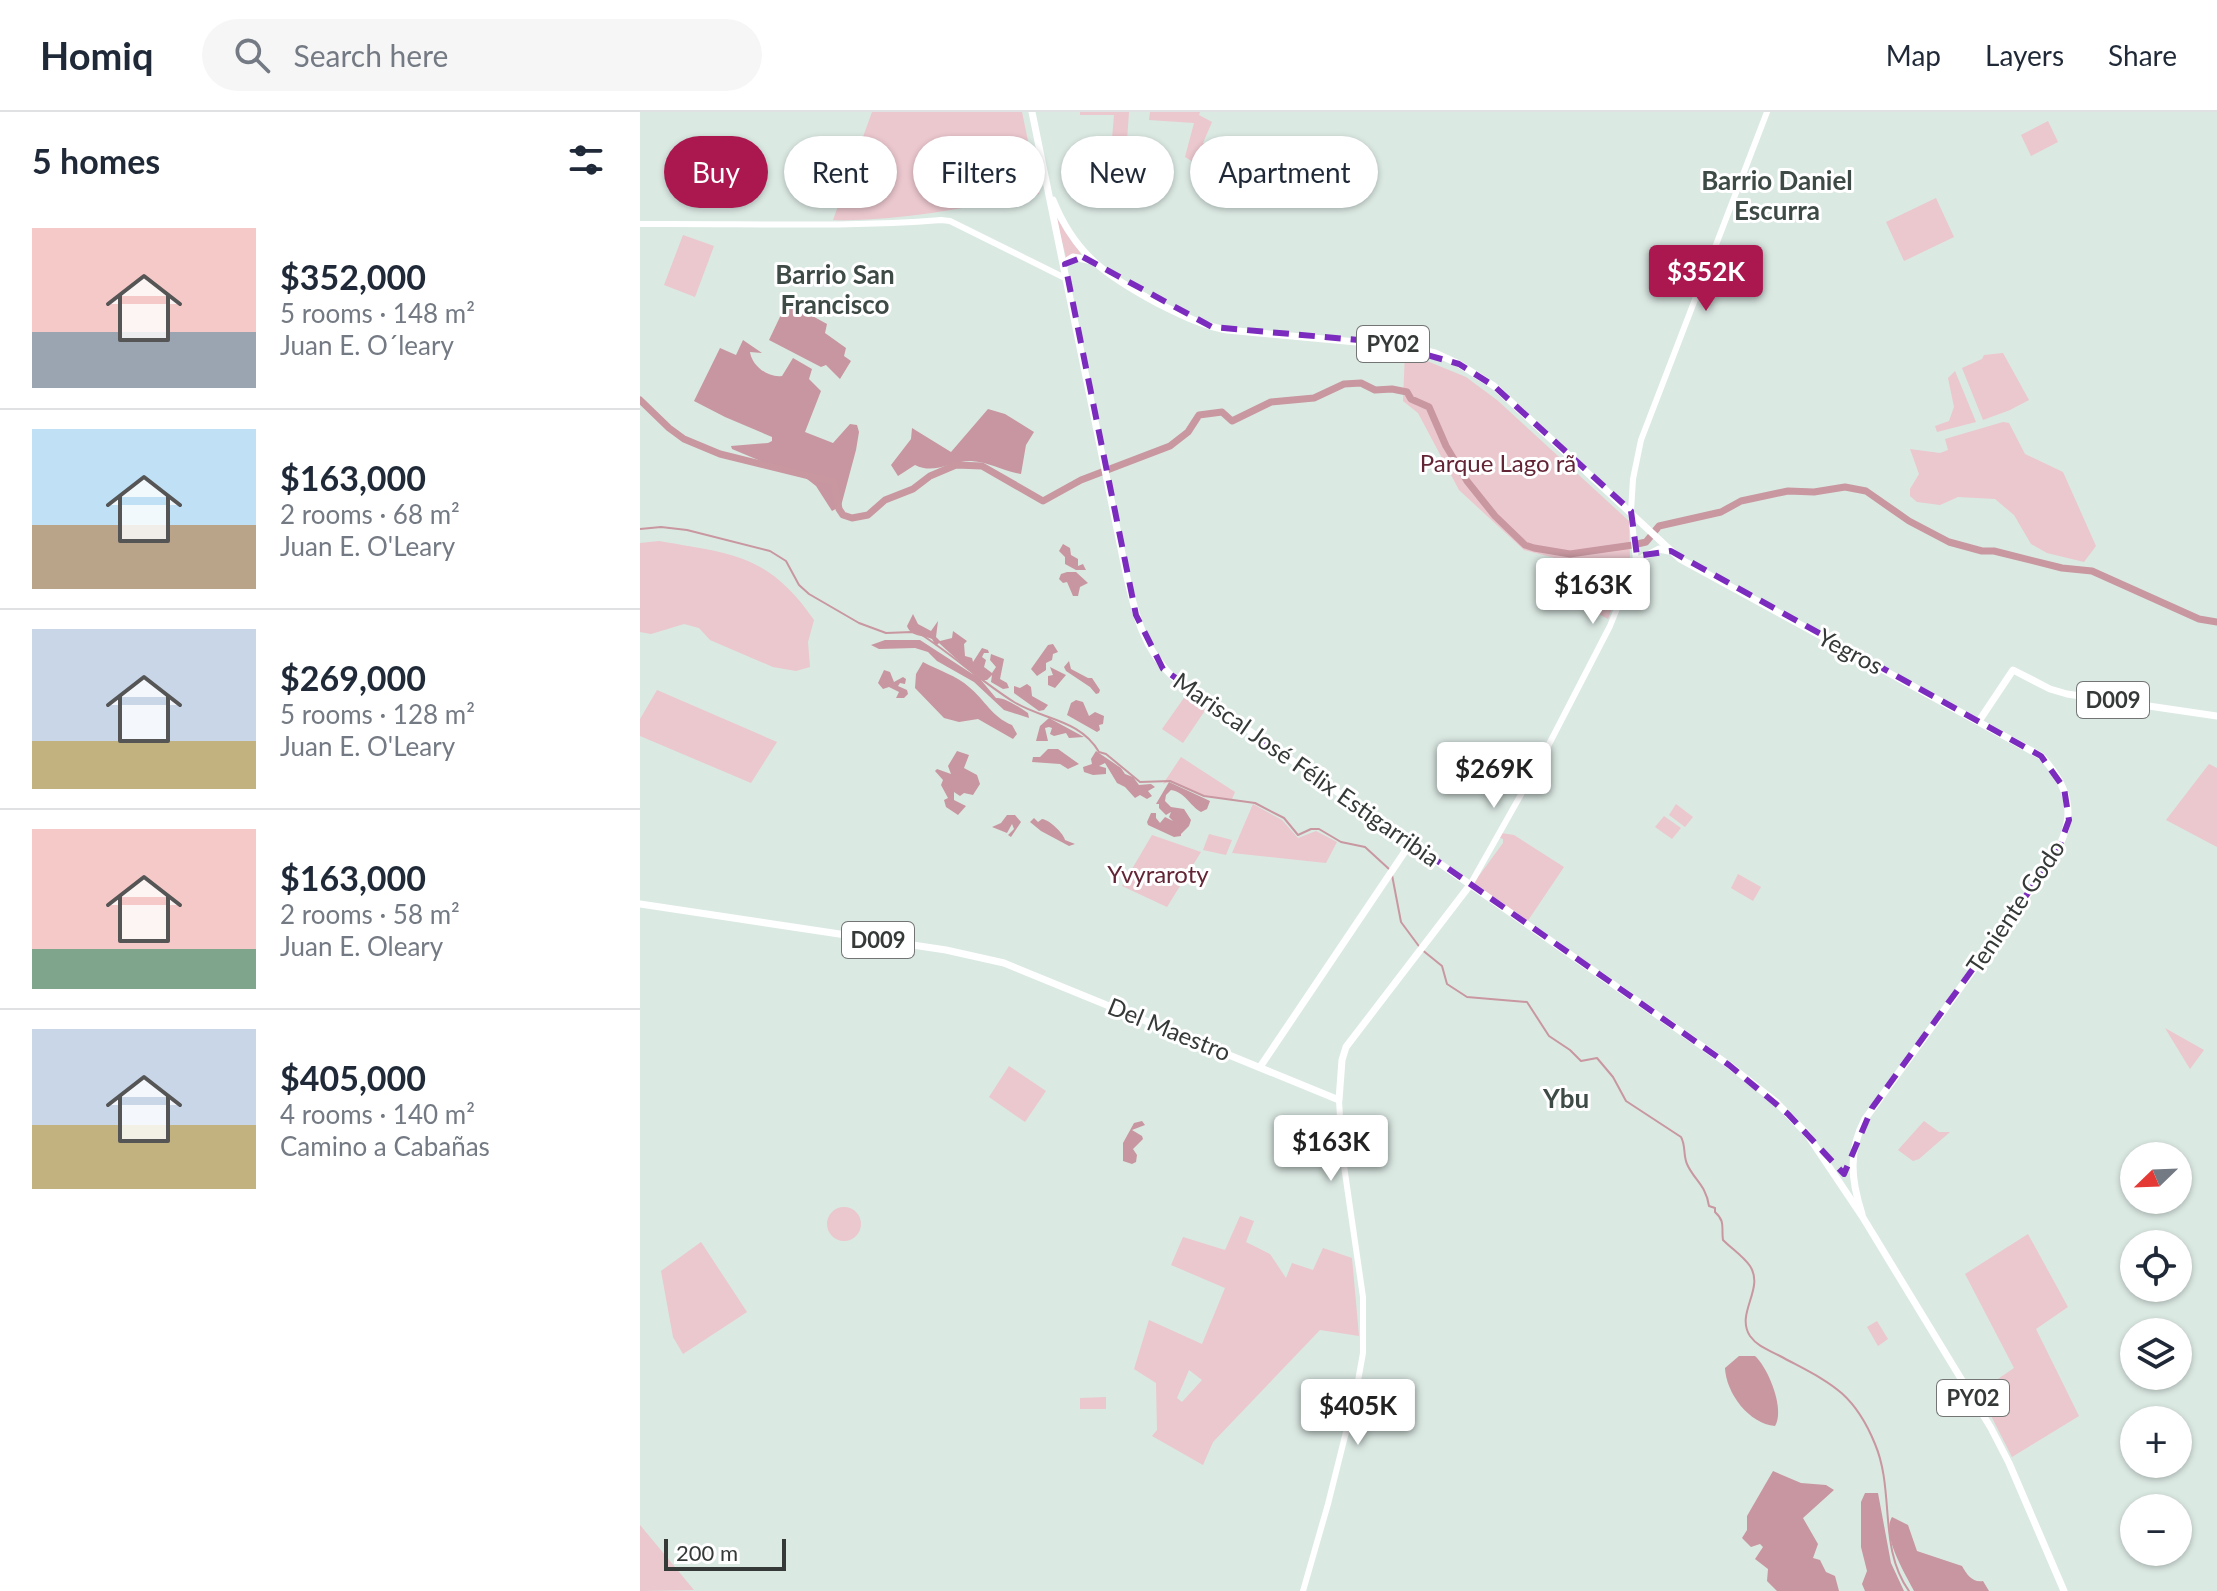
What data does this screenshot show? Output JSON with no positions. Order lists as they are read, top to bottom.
{
  "streets": {
    "main road": [
      "PY02",
      "Yegros",
      "D009",
      "Mariscal José Félix Estigarribia",
      "Teniente Godo",
      "Del Maestro"
    ]
  },
  "crossings": [
    ["PY02", "Yegros"],
    ["PY02", "Mariscal José Félix Estigarribia"],
    ["PY02", "Teniente Godo"],
    ["Yegros", "D009"],
    ["Yegros", "Teniente Godo"]
  ],
  "districts": ["Barrio Daniel Escurra", "Barrio San Francisco", "Ybu"],
  "parks": ["Parque Lago rã", "Yvyraroty"],
  "scale_bar": "200 m",
  "north": "bottom left",
  "page": {
    "header": "Homiq",
    "search": "Search here",
    "nav": ["Map", "Layers", "Share"],
    "heading": "5 homes",
    "chip": [
      "Buy",
      "Rent",
      "Filters",
      "New",
      "Apartment"
    ],
    "list": [
      {
        "name": "$352,000",
        "note": "5 rooms · 148 m² · Juan E. O´leary"
      },
      {
        "name": "$163,000",
        "note": "2 rooms · 68 m² · Juan E. O'Leary"
      },
      {
        "name": "$269,000",
        "note": "5 rooms · 128 m² · Juan E. O'Leary"
      },
      {
        "name": "$163,000",
        "note": "2 rooms · 58 m² · Juan E. Oleary"
      },
      {
        "name": "$405,000",
        "note": "4 rooms · 140 m² · Camino a Cabañas"
      }
    ],
    "price": [
      "$352K",
      "$163K",
      "$269K",
      "$163K",
      "$405K"
    ],
    "map_buttons": ["+", "−"],
    "scale": "200 m"
  }
}
